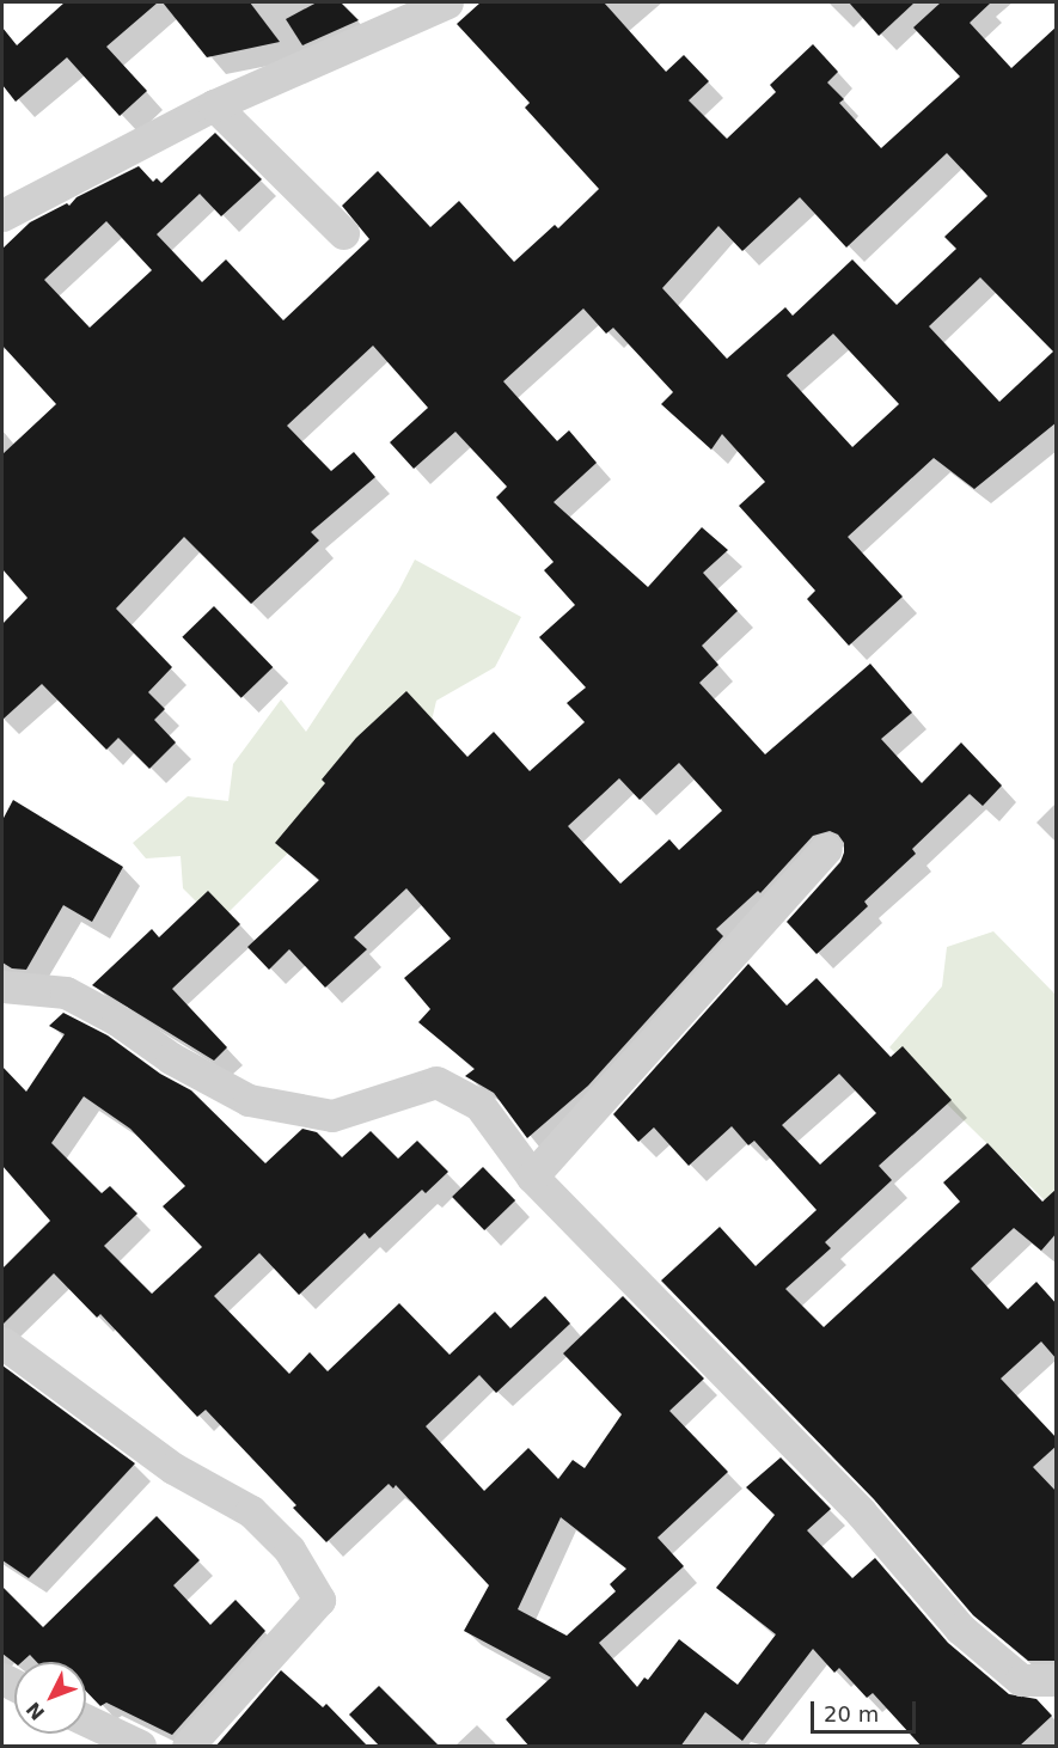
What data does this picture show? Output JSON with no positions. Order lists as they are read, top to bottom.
{
  "scale_bar": "20 m",
  "north": "bottom left"
}
